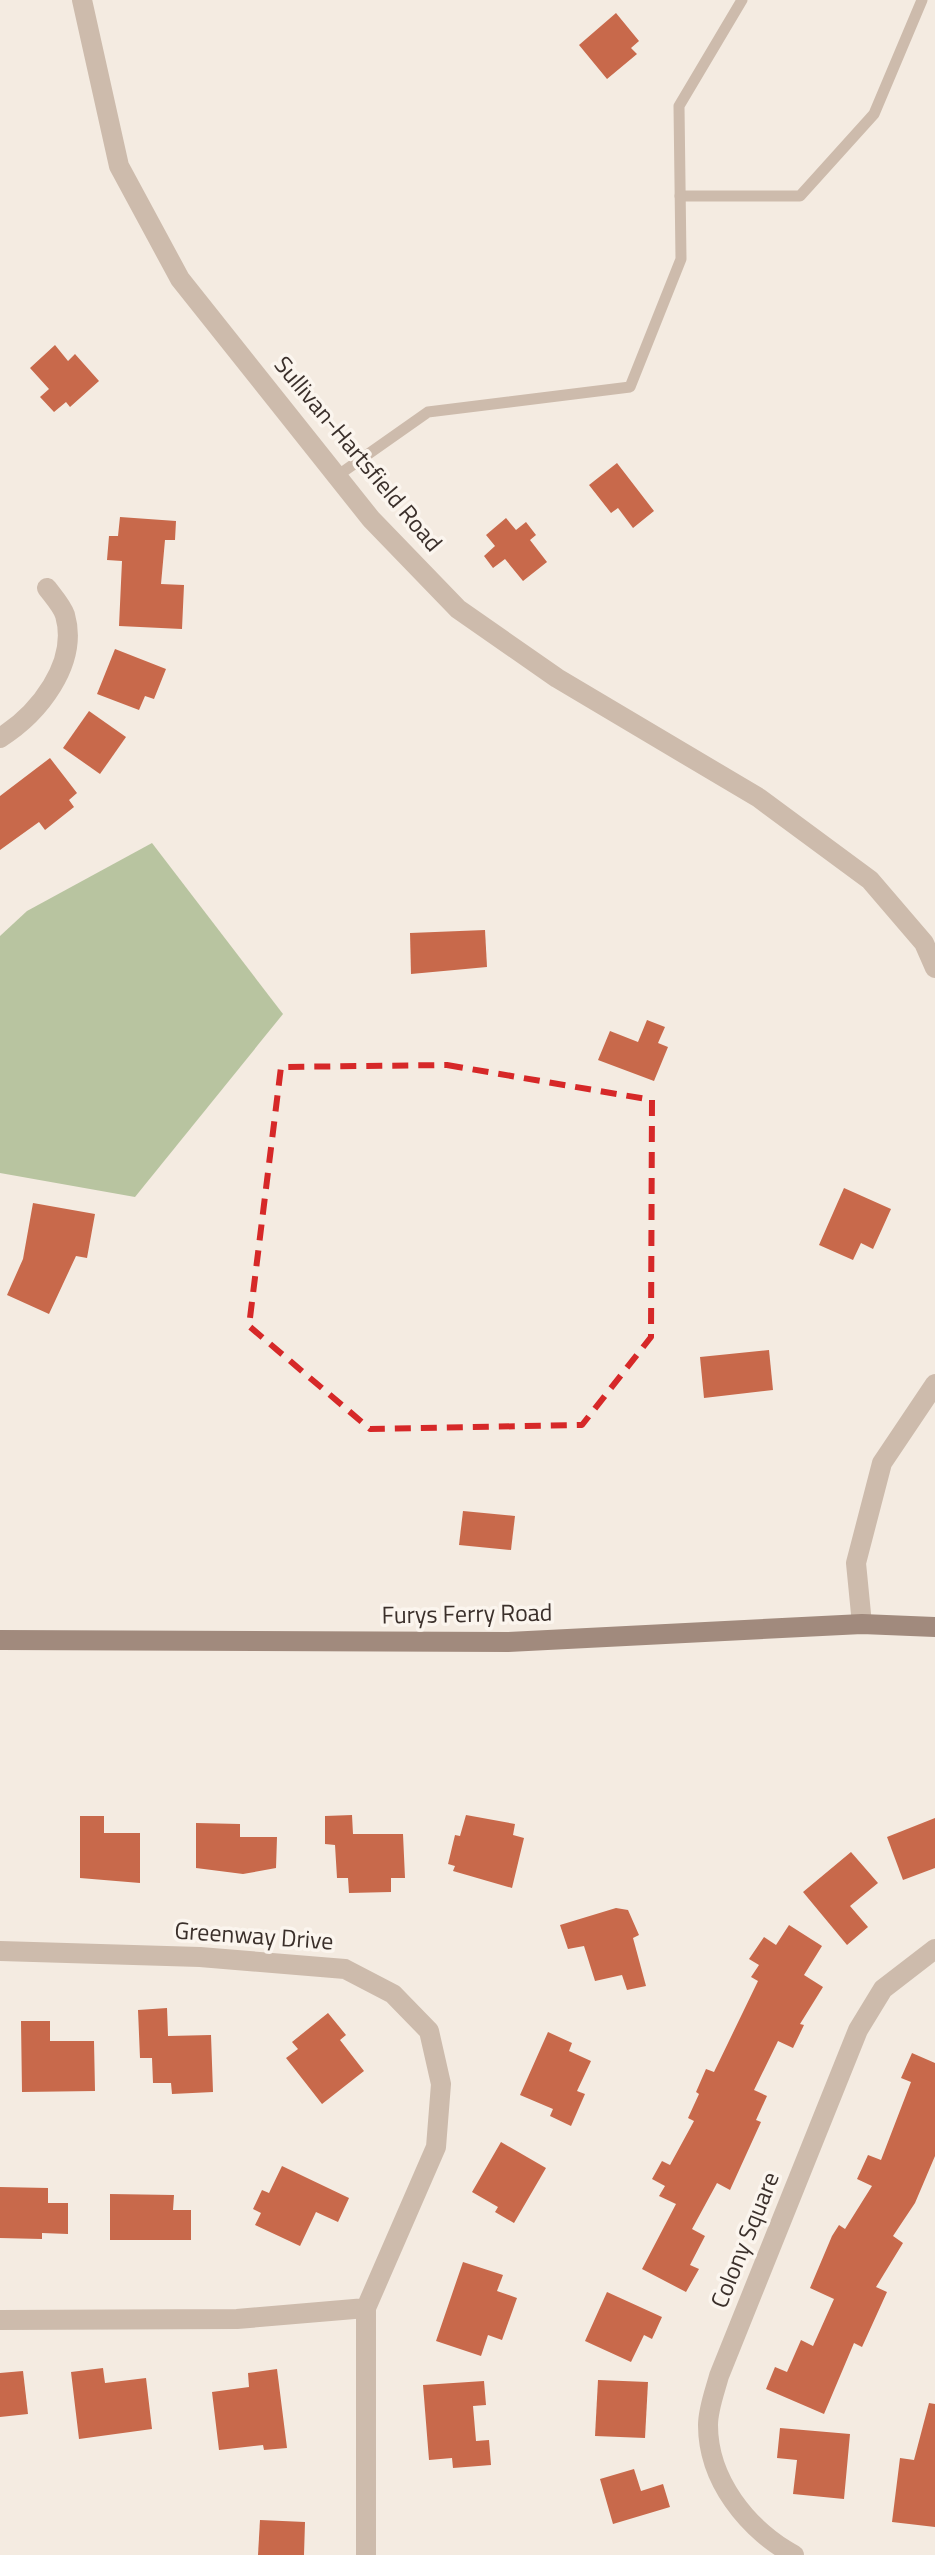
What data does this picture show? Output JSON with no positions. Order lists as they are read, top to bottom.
{
  "streets": {
    "main road": ["Furys Ferry Road"],
    "street": ["Sullivan-Hartsfield Road", "Greenway Drive", "Colony Square"]
  }
}
